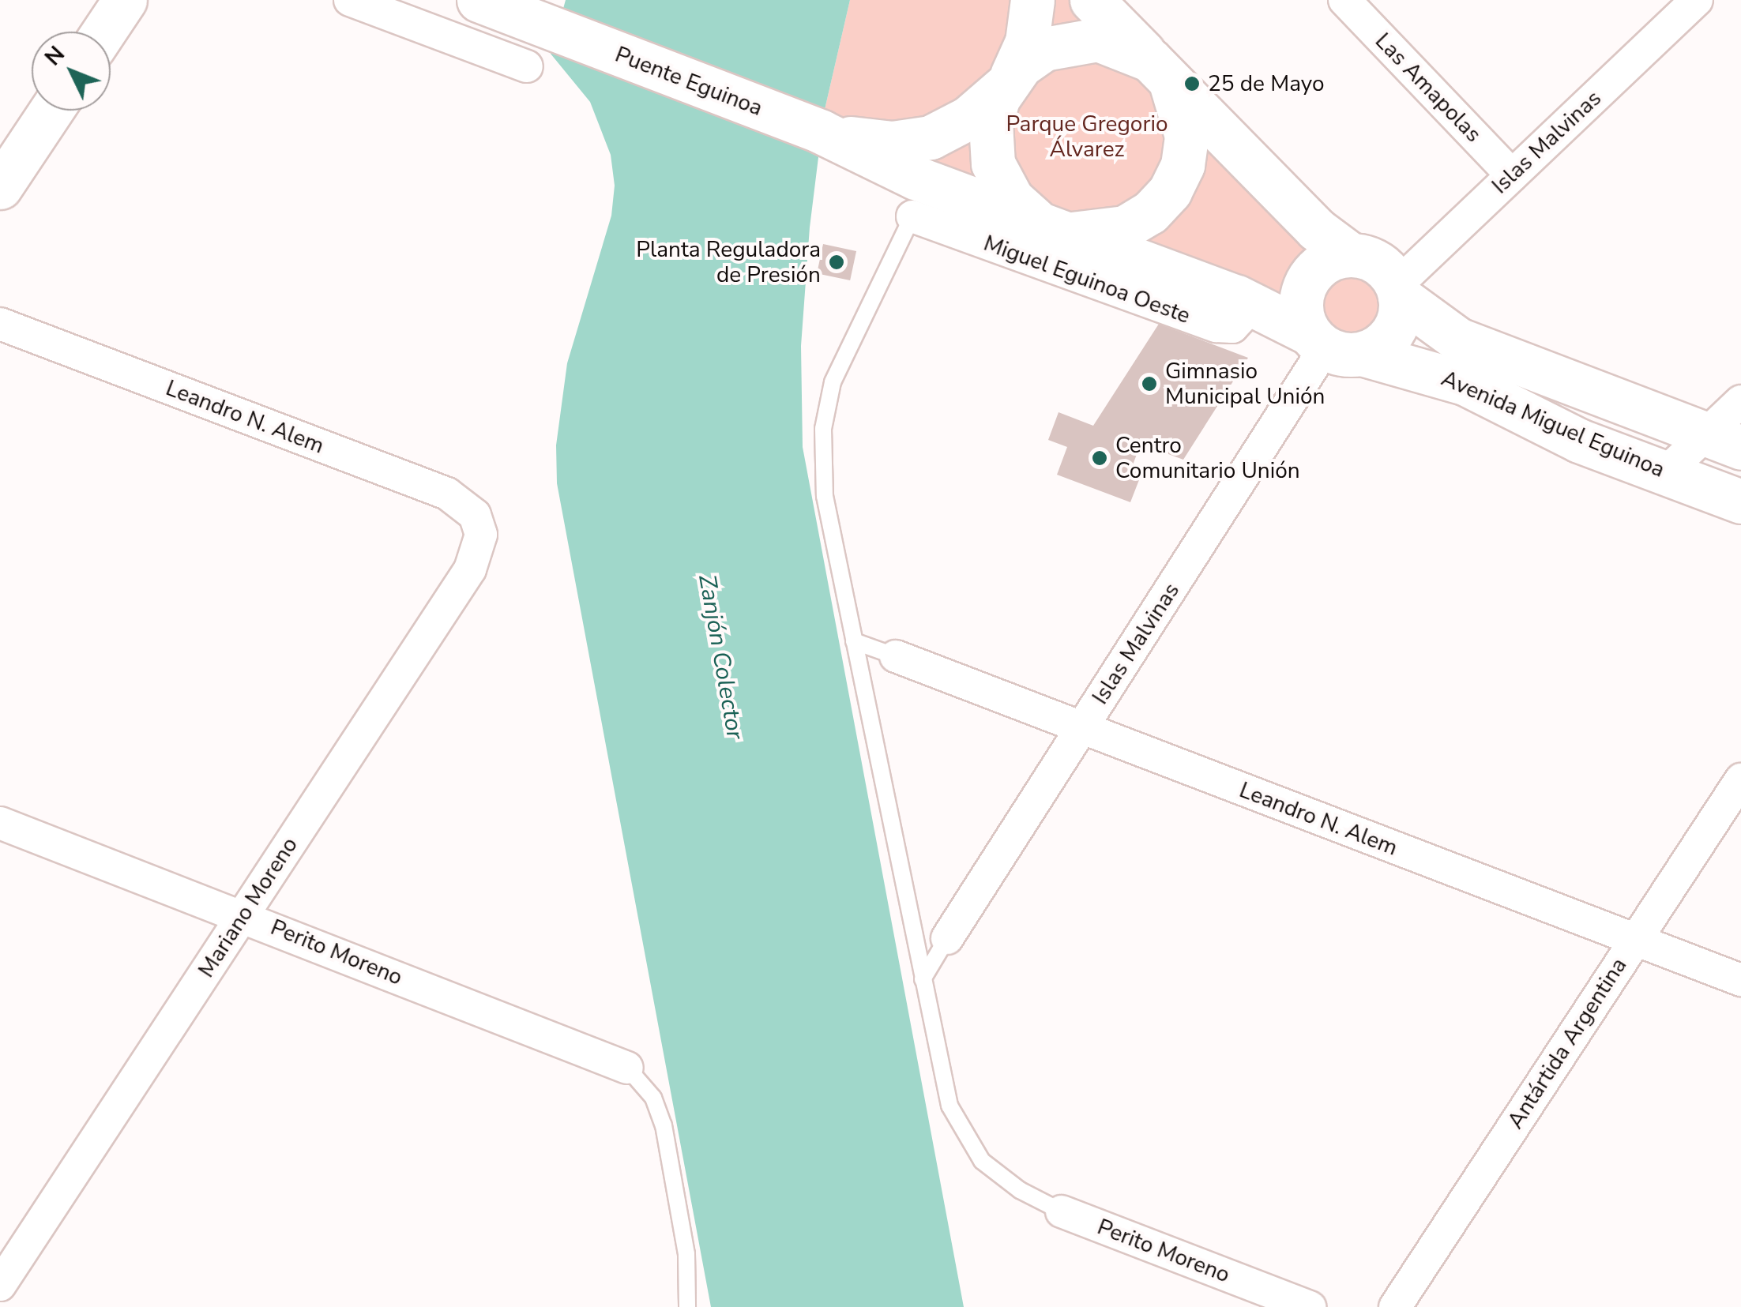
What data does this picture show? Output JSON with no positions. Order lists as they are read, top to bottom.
{
  "streets": {
    "main road": ["Puente Eguinoa", "Avenida Miguel Eguinoa"],
    "street": [
      "Las Amapolas",
      "Islas Malvinas",
      "Miguel Eguinoa Oeste",
      "Leandro N. Alem",
      "Mariano Moreno",
      "Perito Moreno",
      "Antártida Argentina"
    ]
  },
  "crossings": [
    ["Puente Eguinoa", "Avenida Miguel Eguinoa"],
    ["Las Amapolas", "Islas Malvinas"],
    ["Islas Malvinas", "Leandro N. Alem"],
    ["Islas Malvinas", "Avenida Miguel Eguinoa"],
    ["Miguel Eguinoa Oeste", "Avenida Miguel Eguinoa"],
    ["Leandro N. Alem", "Mariano Moreno"],
    ["Leandro N. Alem", "Antártida Argentina"],
    ["Mariano Moreno", "Perito Moreno"]
  ],
  "water": ["Zanjón Colector"],
  "parks": ["Parque Gregorio Álvarez"],
  "places": [
    "25 de Mayo",
    "Planta Reguladora de Presión",
    "Gimnasio Municipal Unión",
    "Centro Comunitario Unión"
  ],
  "north": "top left"
}
